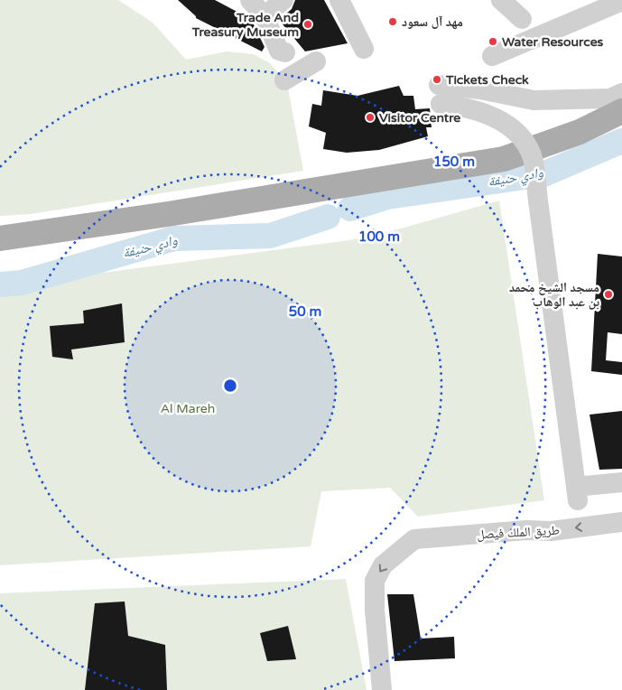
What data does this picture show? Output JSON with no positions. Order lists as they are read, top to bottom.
{
  "streets": {
    "street": ["طريق الملك فيصل"]
  },
  "water": ["وادي حنيفة"],
  "parks": ["Al Mareh"],
  "places": [
    "مهد آل سعود",
    "Trade And Treasury Museum",
    "Water Resources",
    "Tickets Check",
    "Visitor Centre",
    "مسجد الشيخ محمد بن عبد الوهاب"
  ],
  "rings": ["150 m", "100 m", "50 m"]
}
